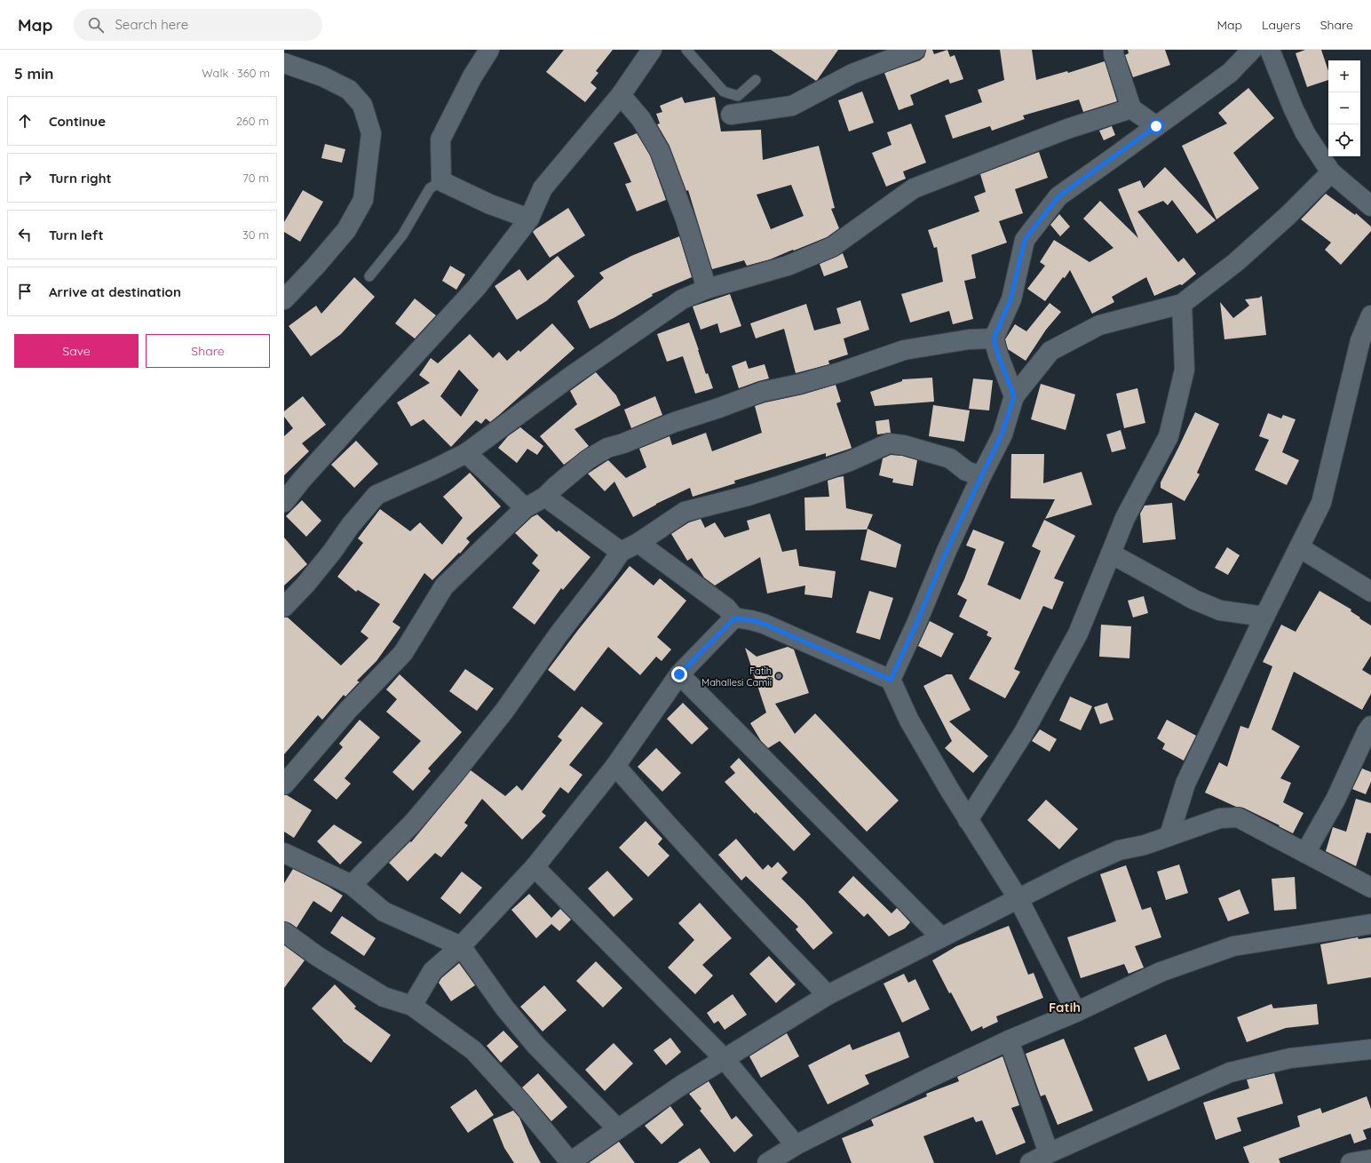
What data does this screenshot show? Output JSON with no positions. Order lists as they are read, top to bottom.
{
  "districts": ["Fatih"],
  "places": ["Fatih Mahallesi Camii"],
  "page": {
    "header": "Map",
    "search": "Search here",
    "nav": ["Map", "Layers", "Share"],
    "heading": ["5 min", "Walk · 360 m"],
    "map_buttons": ["+", "−"],
    "list": [
      ["Continue", "260 m"],
      ["Turn right", "70 m"],
      ["Turn left", "30 m"],
      "Arrive at destination"
    ],
    "buttons": ["Save", "Share"]
  }
}
